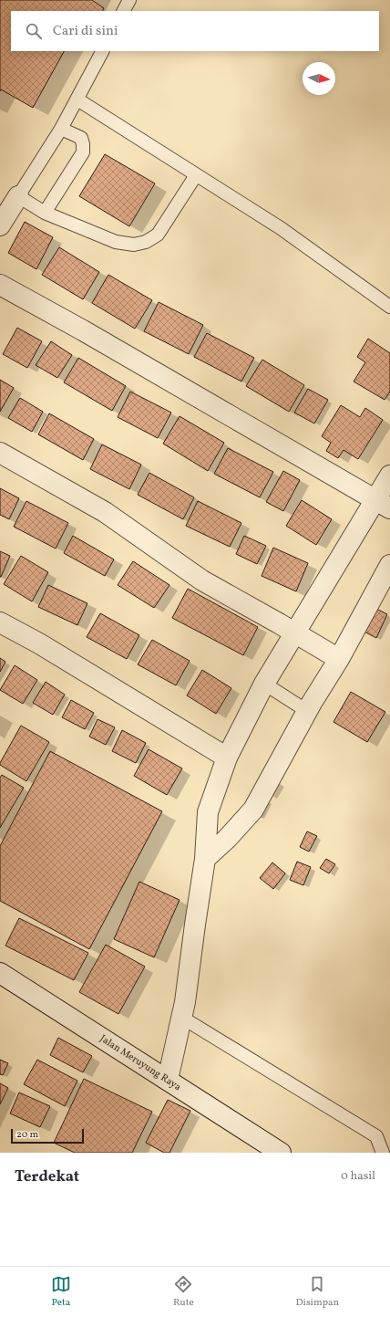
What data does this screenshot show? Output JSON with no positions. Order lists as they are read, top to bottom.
{
  "streets": {
    "street": ["Jalan Meruyung Raya"]
  },
  "scale_bar": "20 m",
  "north": "right",
  "page": {
    "search": "Cari di sini",
    "scale": "20 m",
    "heading": ["Terdekat", "0 hasil"],
    "nav": ["Peta", "Rute", "Disimpan"]
  }
}
